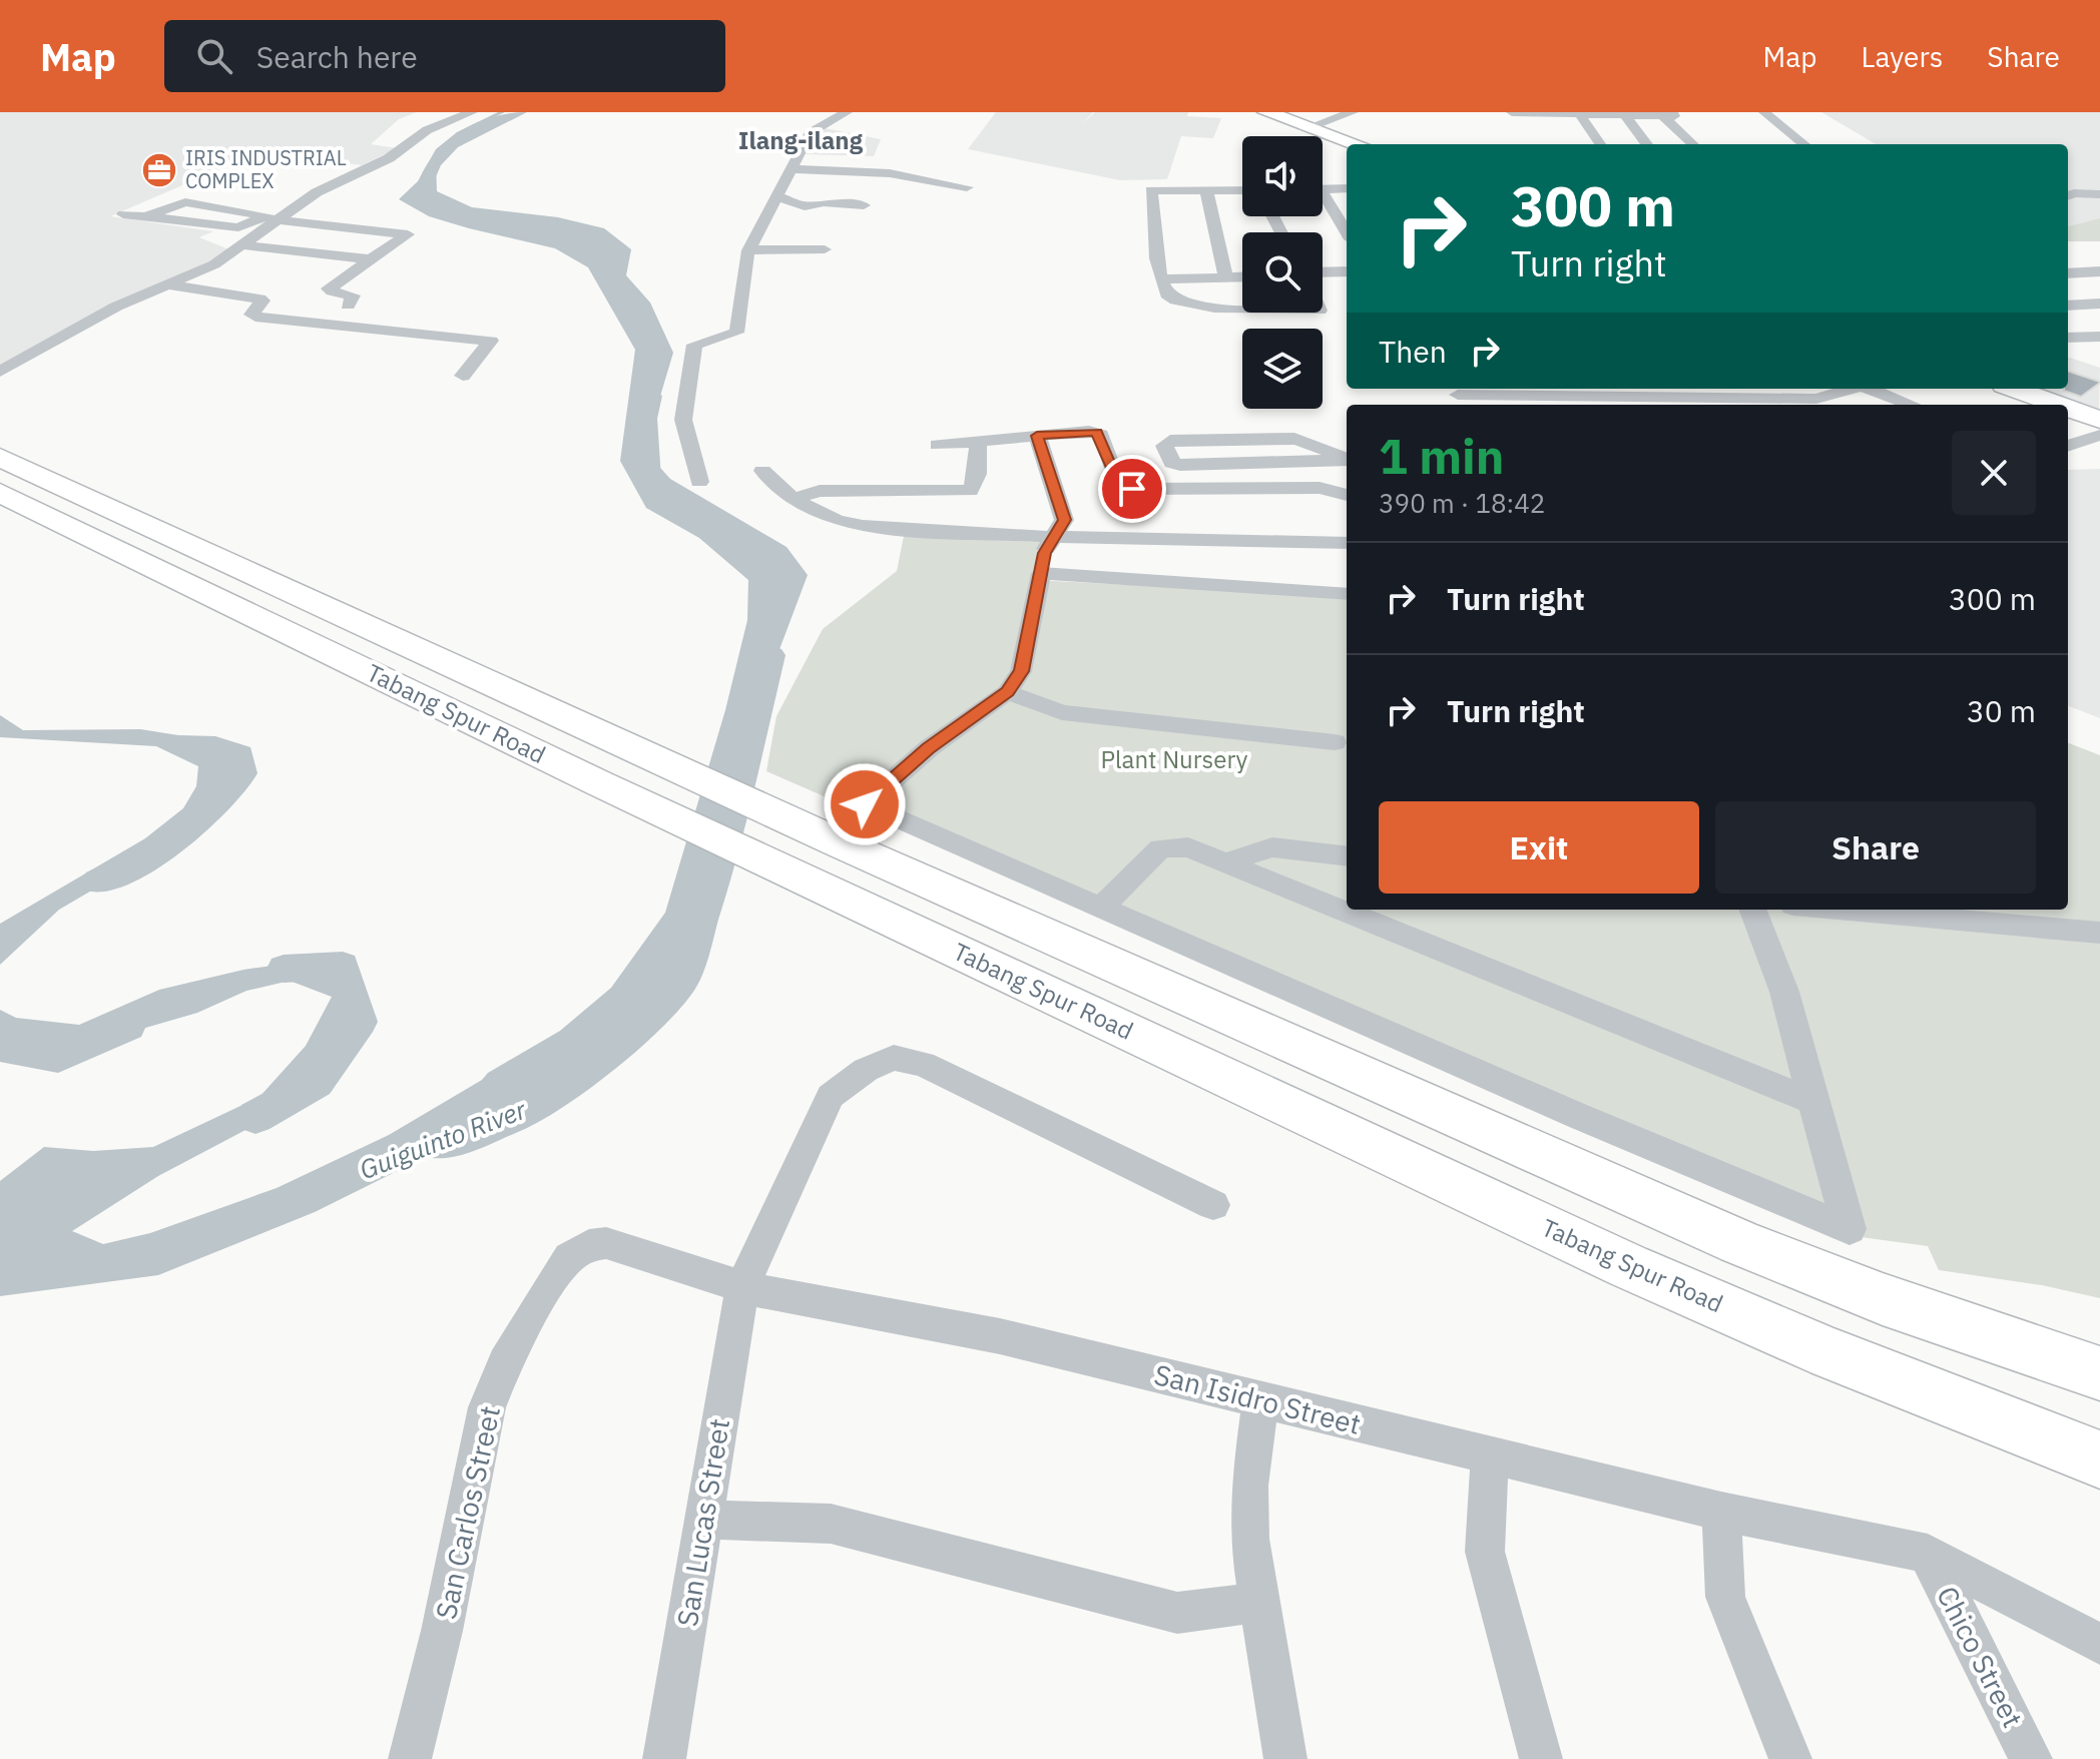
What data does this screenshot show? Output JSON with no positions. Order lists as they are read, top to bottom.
{
  "streets": {
    "highway": ["Tabang Spur Road"],
    "street": [
      "San Isidro Street",
      "San Carlos Street",
      "San Lucas Street",
      "Chico Street"
    ]
  },
  "crossings": [
    ["San Isidro Street", "San Carlos Street"],
    ["San Isidro Street", "San Lucas Street"],
    ["San Isidro Street", "Chico Street"]
  ],
  "districts": ["Ilang-ilang"],
  "water": ["Guiguinto River"],
  "parks": ["Plant Nursery"],
  "places": {
    "office": ["IRIS INDUSTRIAL COMPLEX"]
  },
  "page": {
    "header": "Map",
    "search": "Search here",
    "nav": ["Map", "Layers", "Share"],
    "turn": ["300 m", "Turn right"],
    "then": "Then",
    "heading": ["1 min", "390 m · 18:42"],
    "list": [
      {
        "name": "Turn right",
        "value": "300 m"
      },
      {
        "name": "Turn right",
        "value": "30 m"
      }
    ],
    "buttons": ["Exit", "Share"]
  }
}
